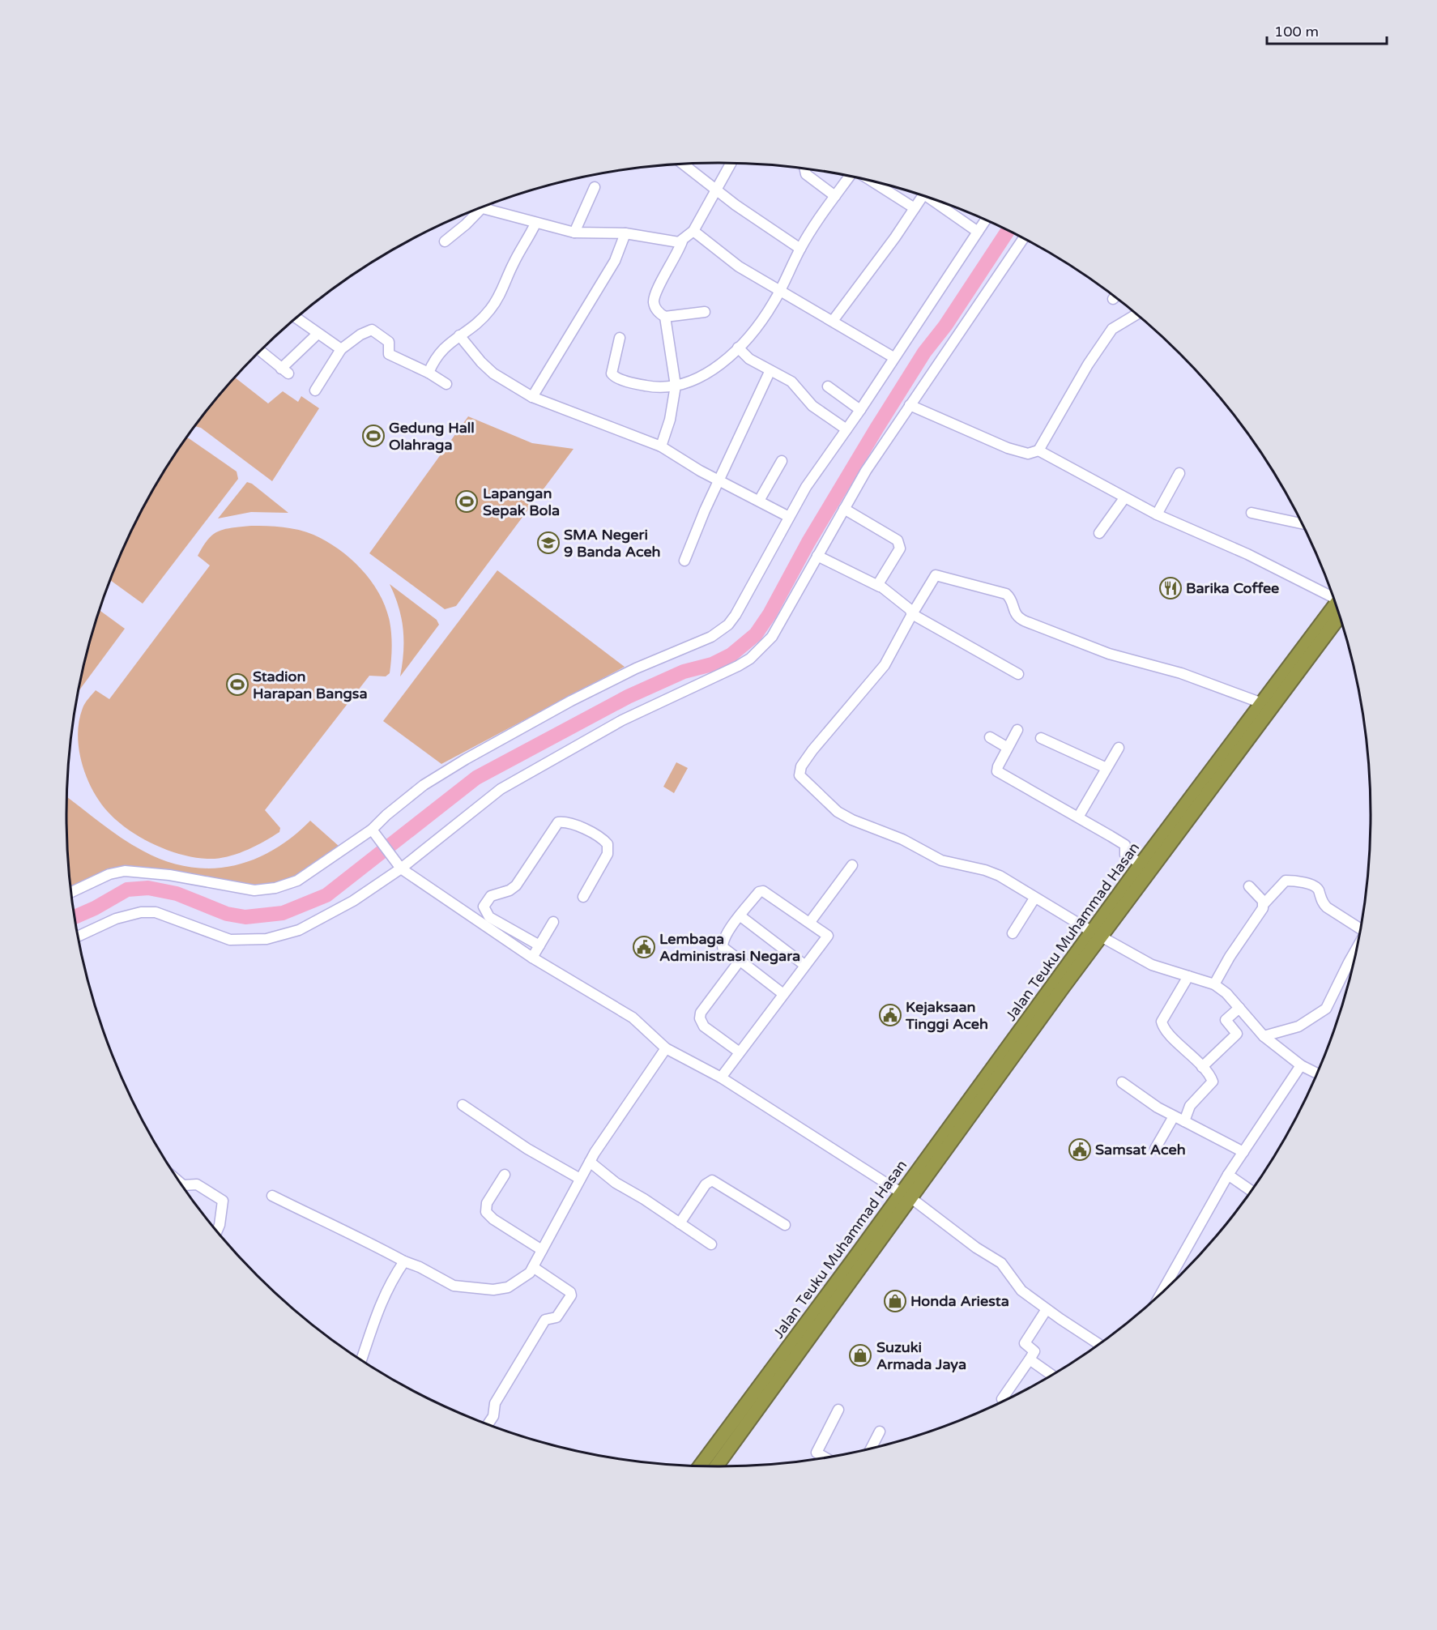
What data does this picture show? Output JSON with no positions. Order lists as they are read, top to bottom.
{
  "streets": {
    "highway": ["Jalan Teuku Muhammad Hasan"]
  },
  "places": {
    "sports": ["Gedung Hall Olahraga", "Lapangan Sepak Bola", "Stadion Harapan Bangsa"],
    "school or university": ["SMA Negeri 9 Banda Aceh"],
    "restaurant": ["Barika Coffee"],
    "public building": ["Lembaga Administrasi Negara", "Kejaksaan Tinggi Aceh", "Samsat Aceh"],
    "shop": ["Honda Ariesta", "Suzuki Armada Jaya"]
  },
  "scale_bar": "100 m"
}
